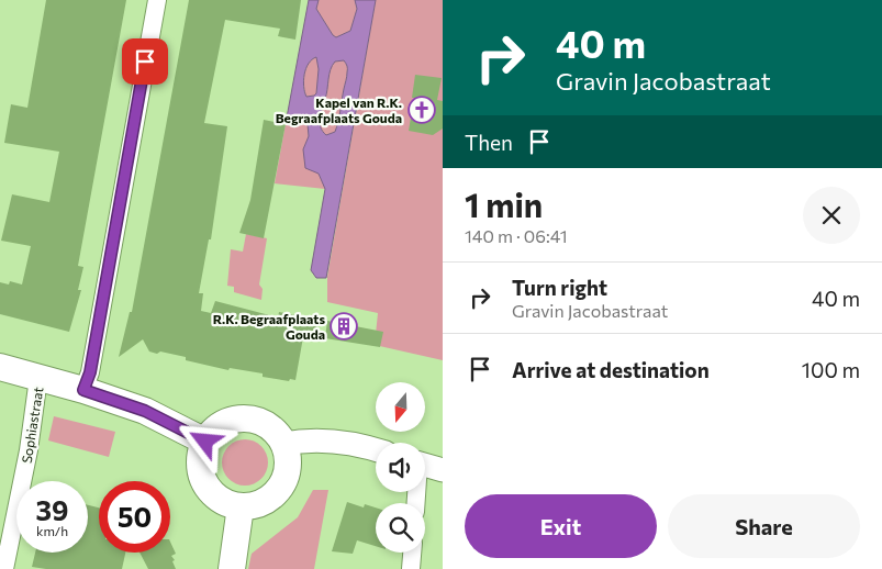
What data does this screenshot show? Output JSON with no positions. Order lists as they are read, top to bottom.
{
  "streets": {
    "street": ["Sophiastraat"]
  },
  "places": {
    "church": ["Kapel van R.K. Begraafplaats Gouda"],
    "building": ["R.K. Begraafplaats Gouda"]
  },
  "north": "bottom",
  "page": {
    "turn": ["40 m", "Gravin Jacobastraat"],
    "then": "Then",
    "heading": ["1 min", "140 m · 06:41"],
    "list": [
      {
        "name": "Turn right",
        "note": "Gravin Jacobastraat",
        "value": "40 m"
      },
      {
        "name": "Arrive at destination",
        "value": "100 m"
      }
    ],
    "speed": "39 km/h",
    "limit": "50",
    "buttons": ["Exit", "Share"]
  }
}
